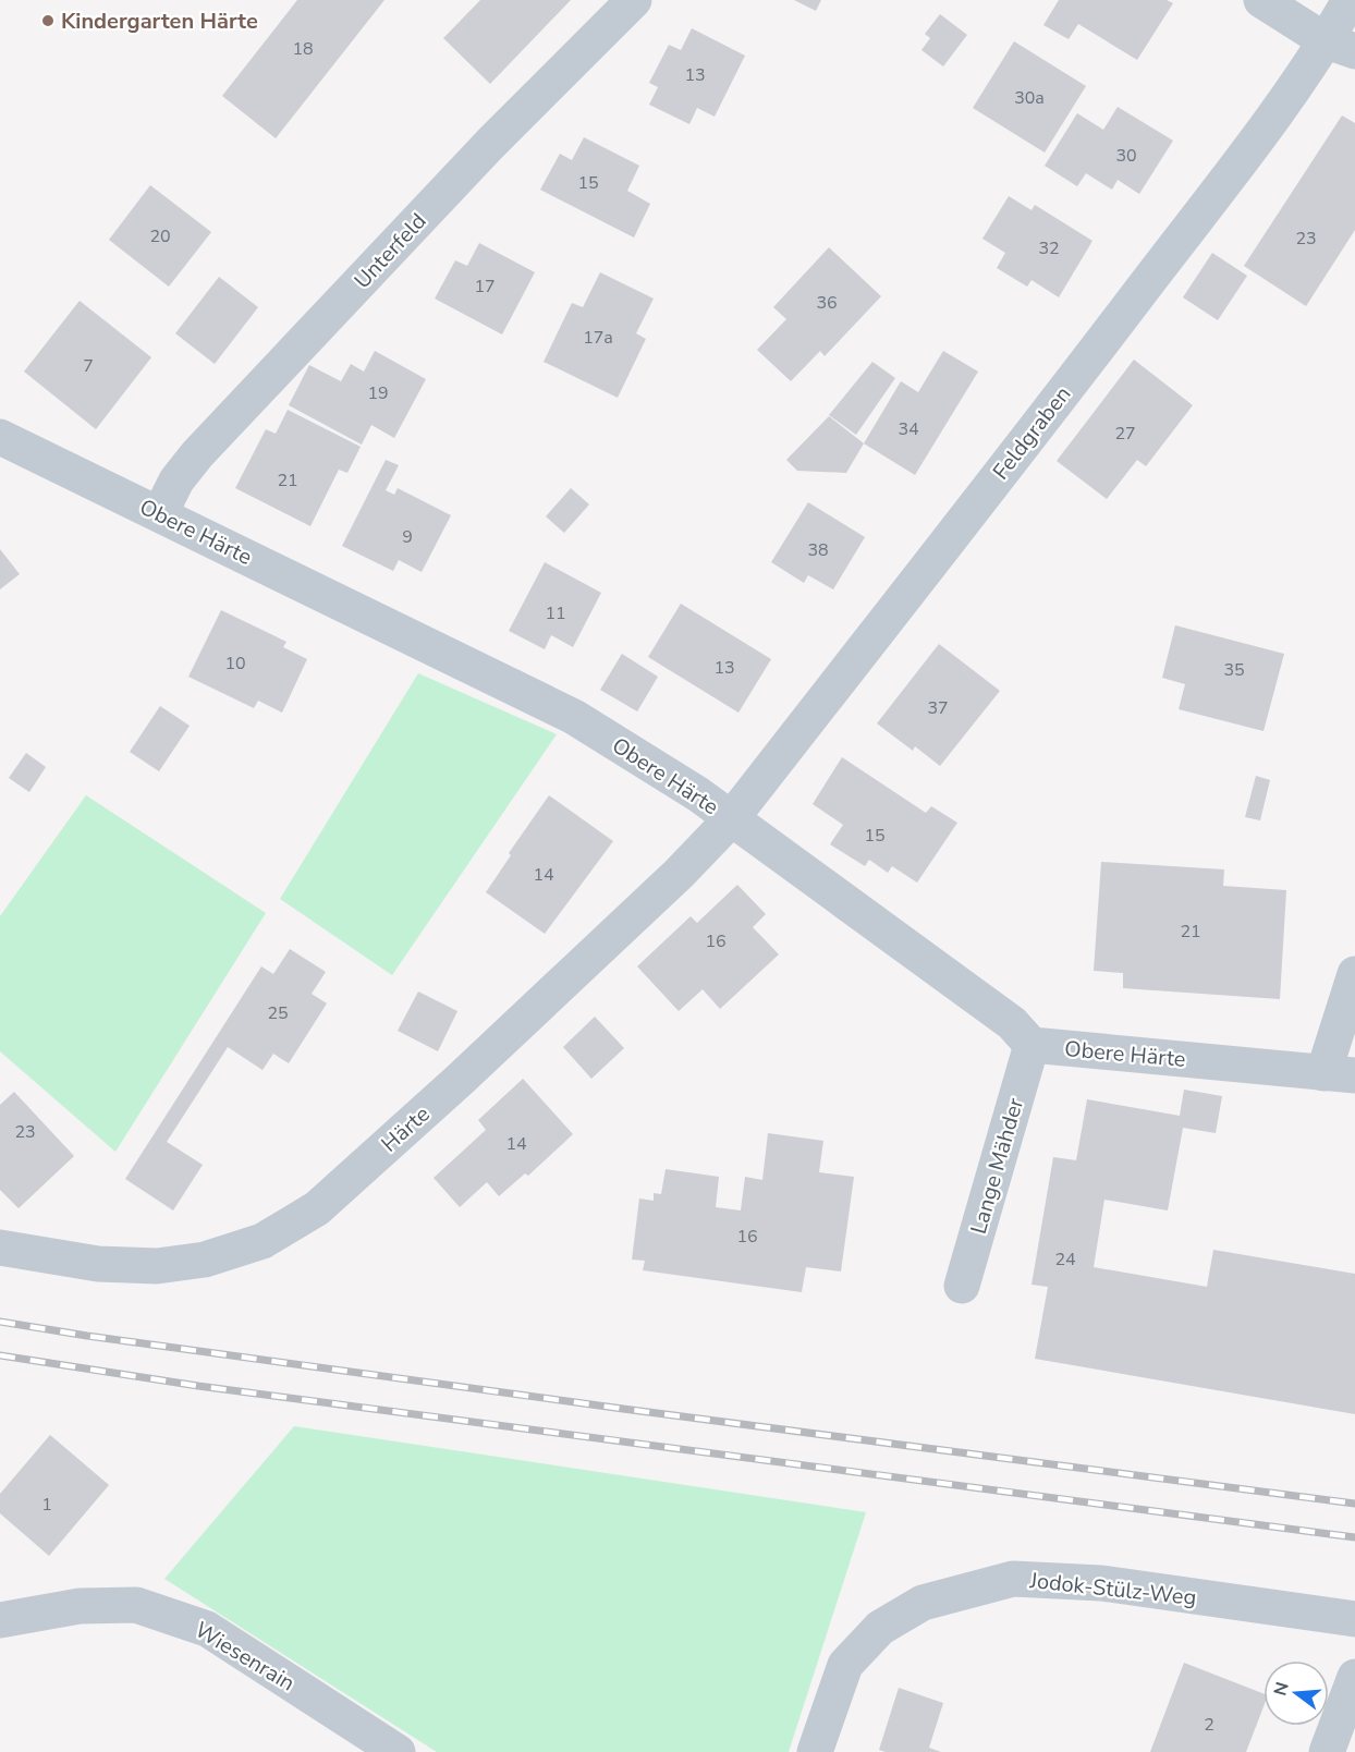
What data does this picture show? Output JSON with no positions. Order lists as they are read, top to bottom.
{
  "streets": {
    "street": [
      "Unterfeld",
      "Feldgraben",
      "Obere Härte",
      "Härte",
      "Lange Mähder",
      "Jodok-Stülz-Weg",
      "Wiesenrain"
    ]
  },
  "crossings": [
    ["Unterfeld", "Obere Härte"],
    ["Feldgraben", "Obere Härte"],
    ["Feldgraben", "Härte"],
    ["Obere Härte", "Härte"],
    ["Obere Härte", "Lange Mähder"]
  ],
  "places": ["Kindergarten Härte"],
  "house_numbers": [
    "18",
    "13",
    "30a",
    "30",
    "15",
    "20",
    "23",
    "32",
    "17",
    "36",
    "17a",
    "7",
    "19",
    "34",
    "27",
    "21",
    "9",
    "38",
    "11",
    "10",
    "13",
    "35",
    "37",
    "15",
    "14",
    "21",
    "16",
    "25",
    "23",
    "14",
    "16",
    "24",
    "1",
    "2"
  ],
  "north": "left"
}
